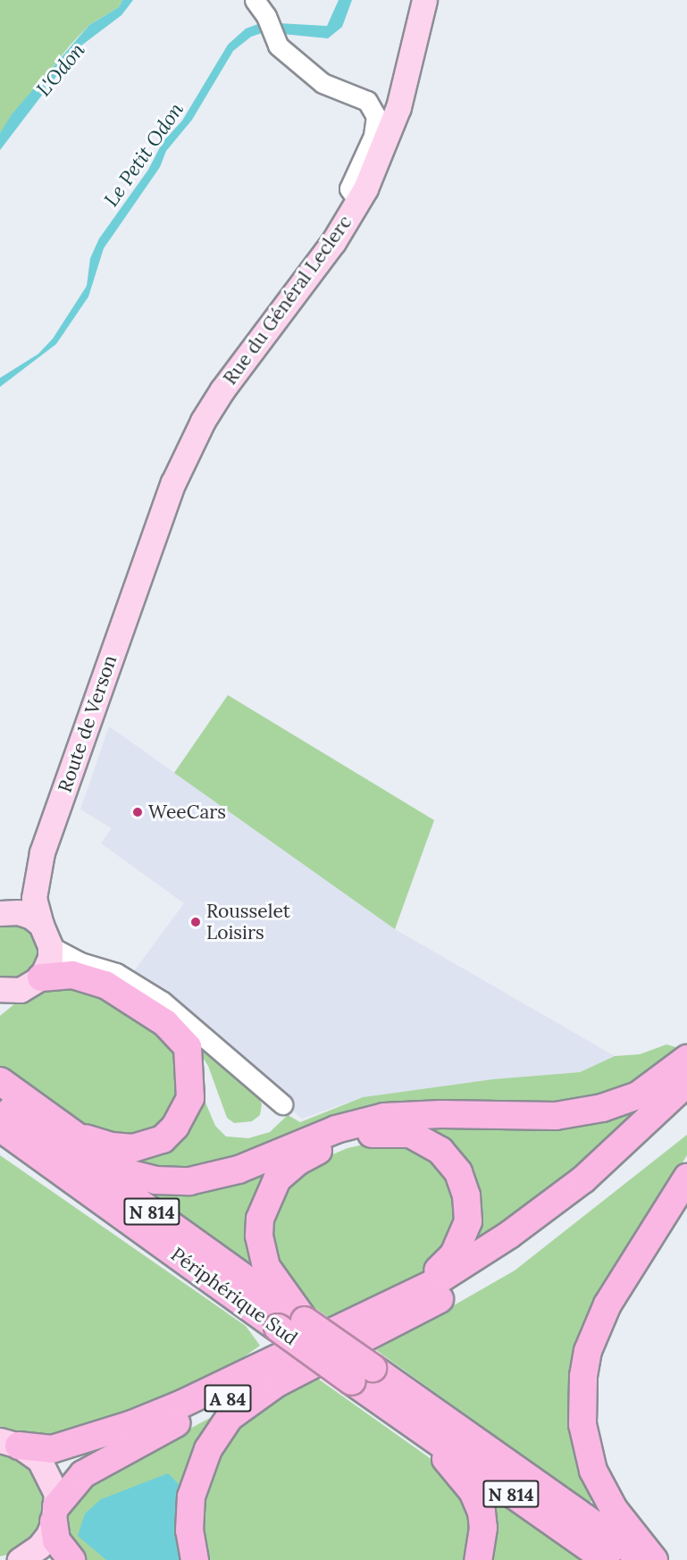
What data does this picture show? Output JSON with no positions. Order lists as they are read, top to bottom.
{
  "streets": {
    "highway": ["N 814", "Périphérique Sud", "A 84"],
    "main road": ["Rue du Général Leclerc", "Route de Verson"]
  },
  "crossings": [
    ["Rue du Général Leclerc", "Route de Verson"],
    ["N 814", "Périphérique Sud"]
  ],
  "water": ["L'Odon", "Le Petit Odon"],
  "places": ["WeeCars", "Rousselet Loisirs"]
}
